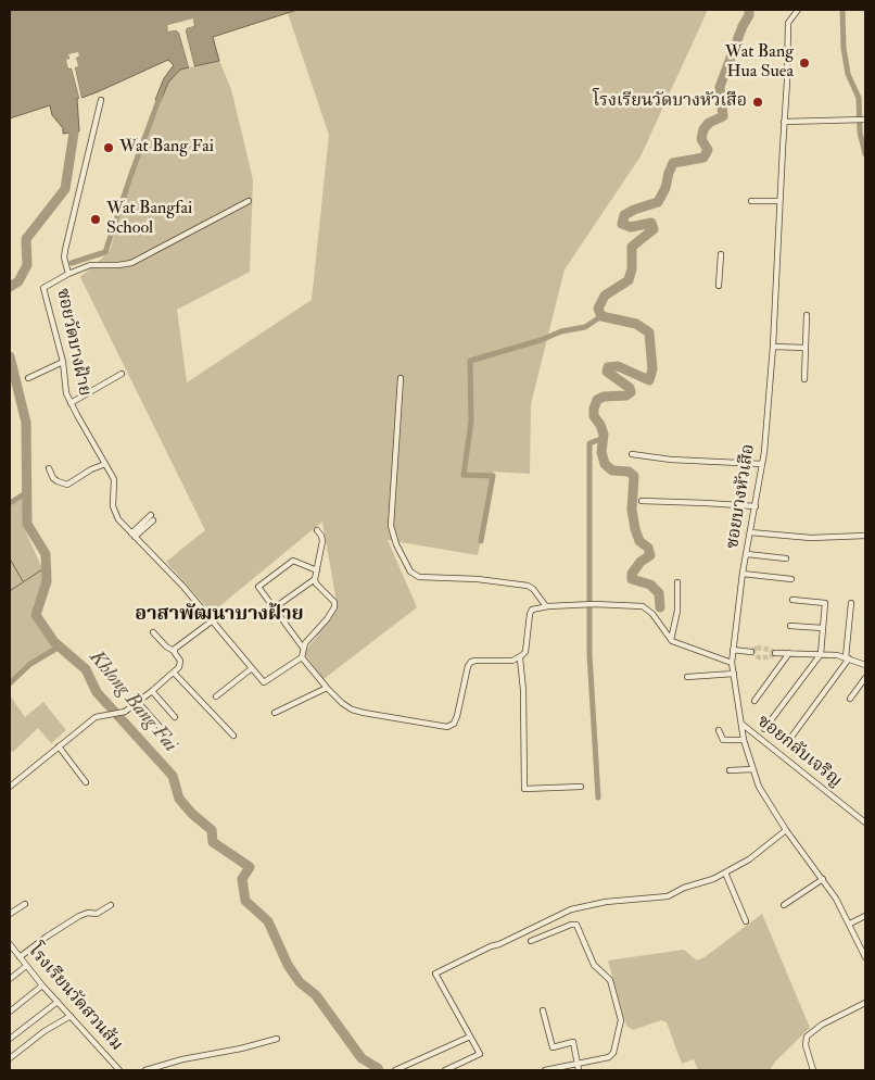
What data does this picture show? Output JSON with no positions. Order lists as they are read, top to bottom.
{
  "streets": {
    "street": [
      "ซอยวัดบางฝ้าย",
      "ซอยบางหัวเสือ",
      "ซอยกลับเจริญ",
      "โรงเรียนวัดสวนส้ม"
    ]
  },
  "crossings": [
    ["ซอยบางหัวเสือ", "ซอยกลับเจริญ"]
  ],
  "districts": ["อาสาพัฒนาบางฝ้าย"],
  "water": ["Khlong Bang Fai"],
  "places": [
    "Wat Bang Hua Suea",
    "โรงเรียนวัดบางหัวเสือ",
    "Wat Bang Fai",
    "Wat Bangfai School"
  ]
}
